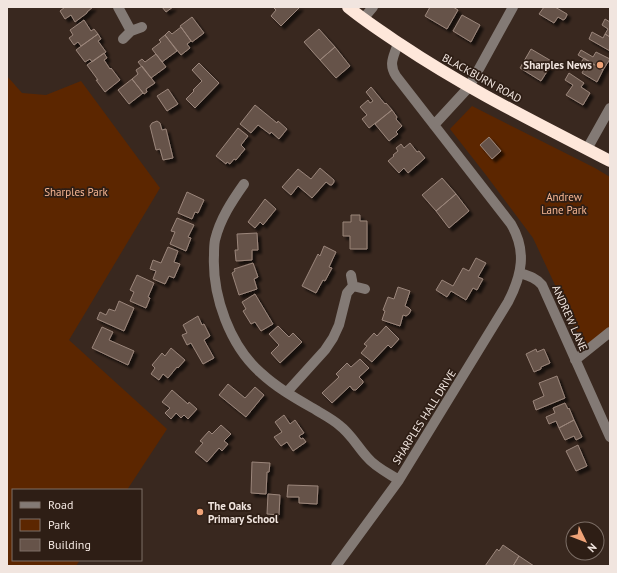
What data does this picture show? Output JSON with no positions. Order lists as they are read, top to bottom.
{
  "streets": {
    "highway": ["BLACKBURN ROAD"],
    "street": ["ANDREW LANE", "SHARPLES HALL DRIVE"]
  },
  "crossings": [
    ["ANDREW LANE", "SHARPLES HALL DRIVE"]
  ],
  "parks": ["Sharples Park", "Andrew Lane Park"],
  "places": ["Sharples News", "The Oaks Primary School"],
  "legend": ["Road", "Park", "Building"],
  "north": "bottom right"
}
